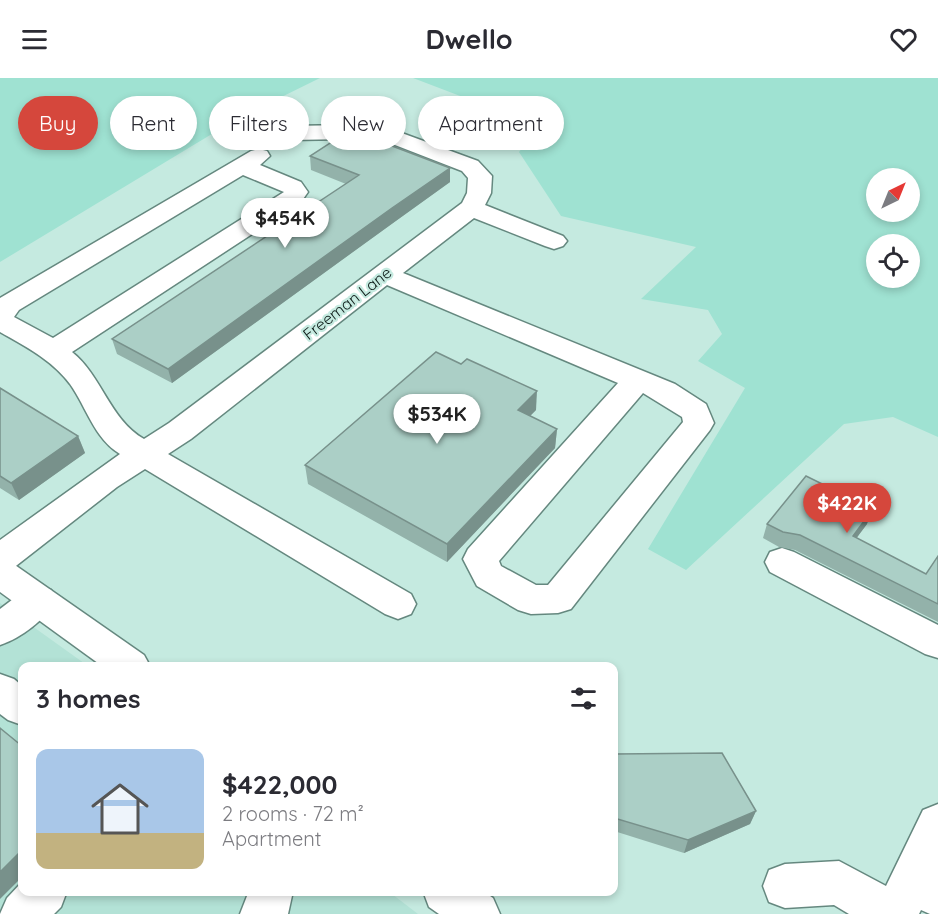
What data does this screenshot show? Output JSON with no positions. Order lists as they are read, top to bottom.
{
  "streets": {
    "main road": ["Freeman Lane"]
  },
  "north": "top right",
  "page": {
    "header": "Dwello",
    "chip": [
      "Buy",
      "Rent",
      "Filters",
      "New",
      "Apartment"
    ],
    "price": ["$454K", "$534K", "$422K"],
    "heading": "3 homes",
    "list": [
      {
        "name": "$422,000",
        "note": "2 rooms · 72 m² · Apartment"
      }
    ]
  }
}
